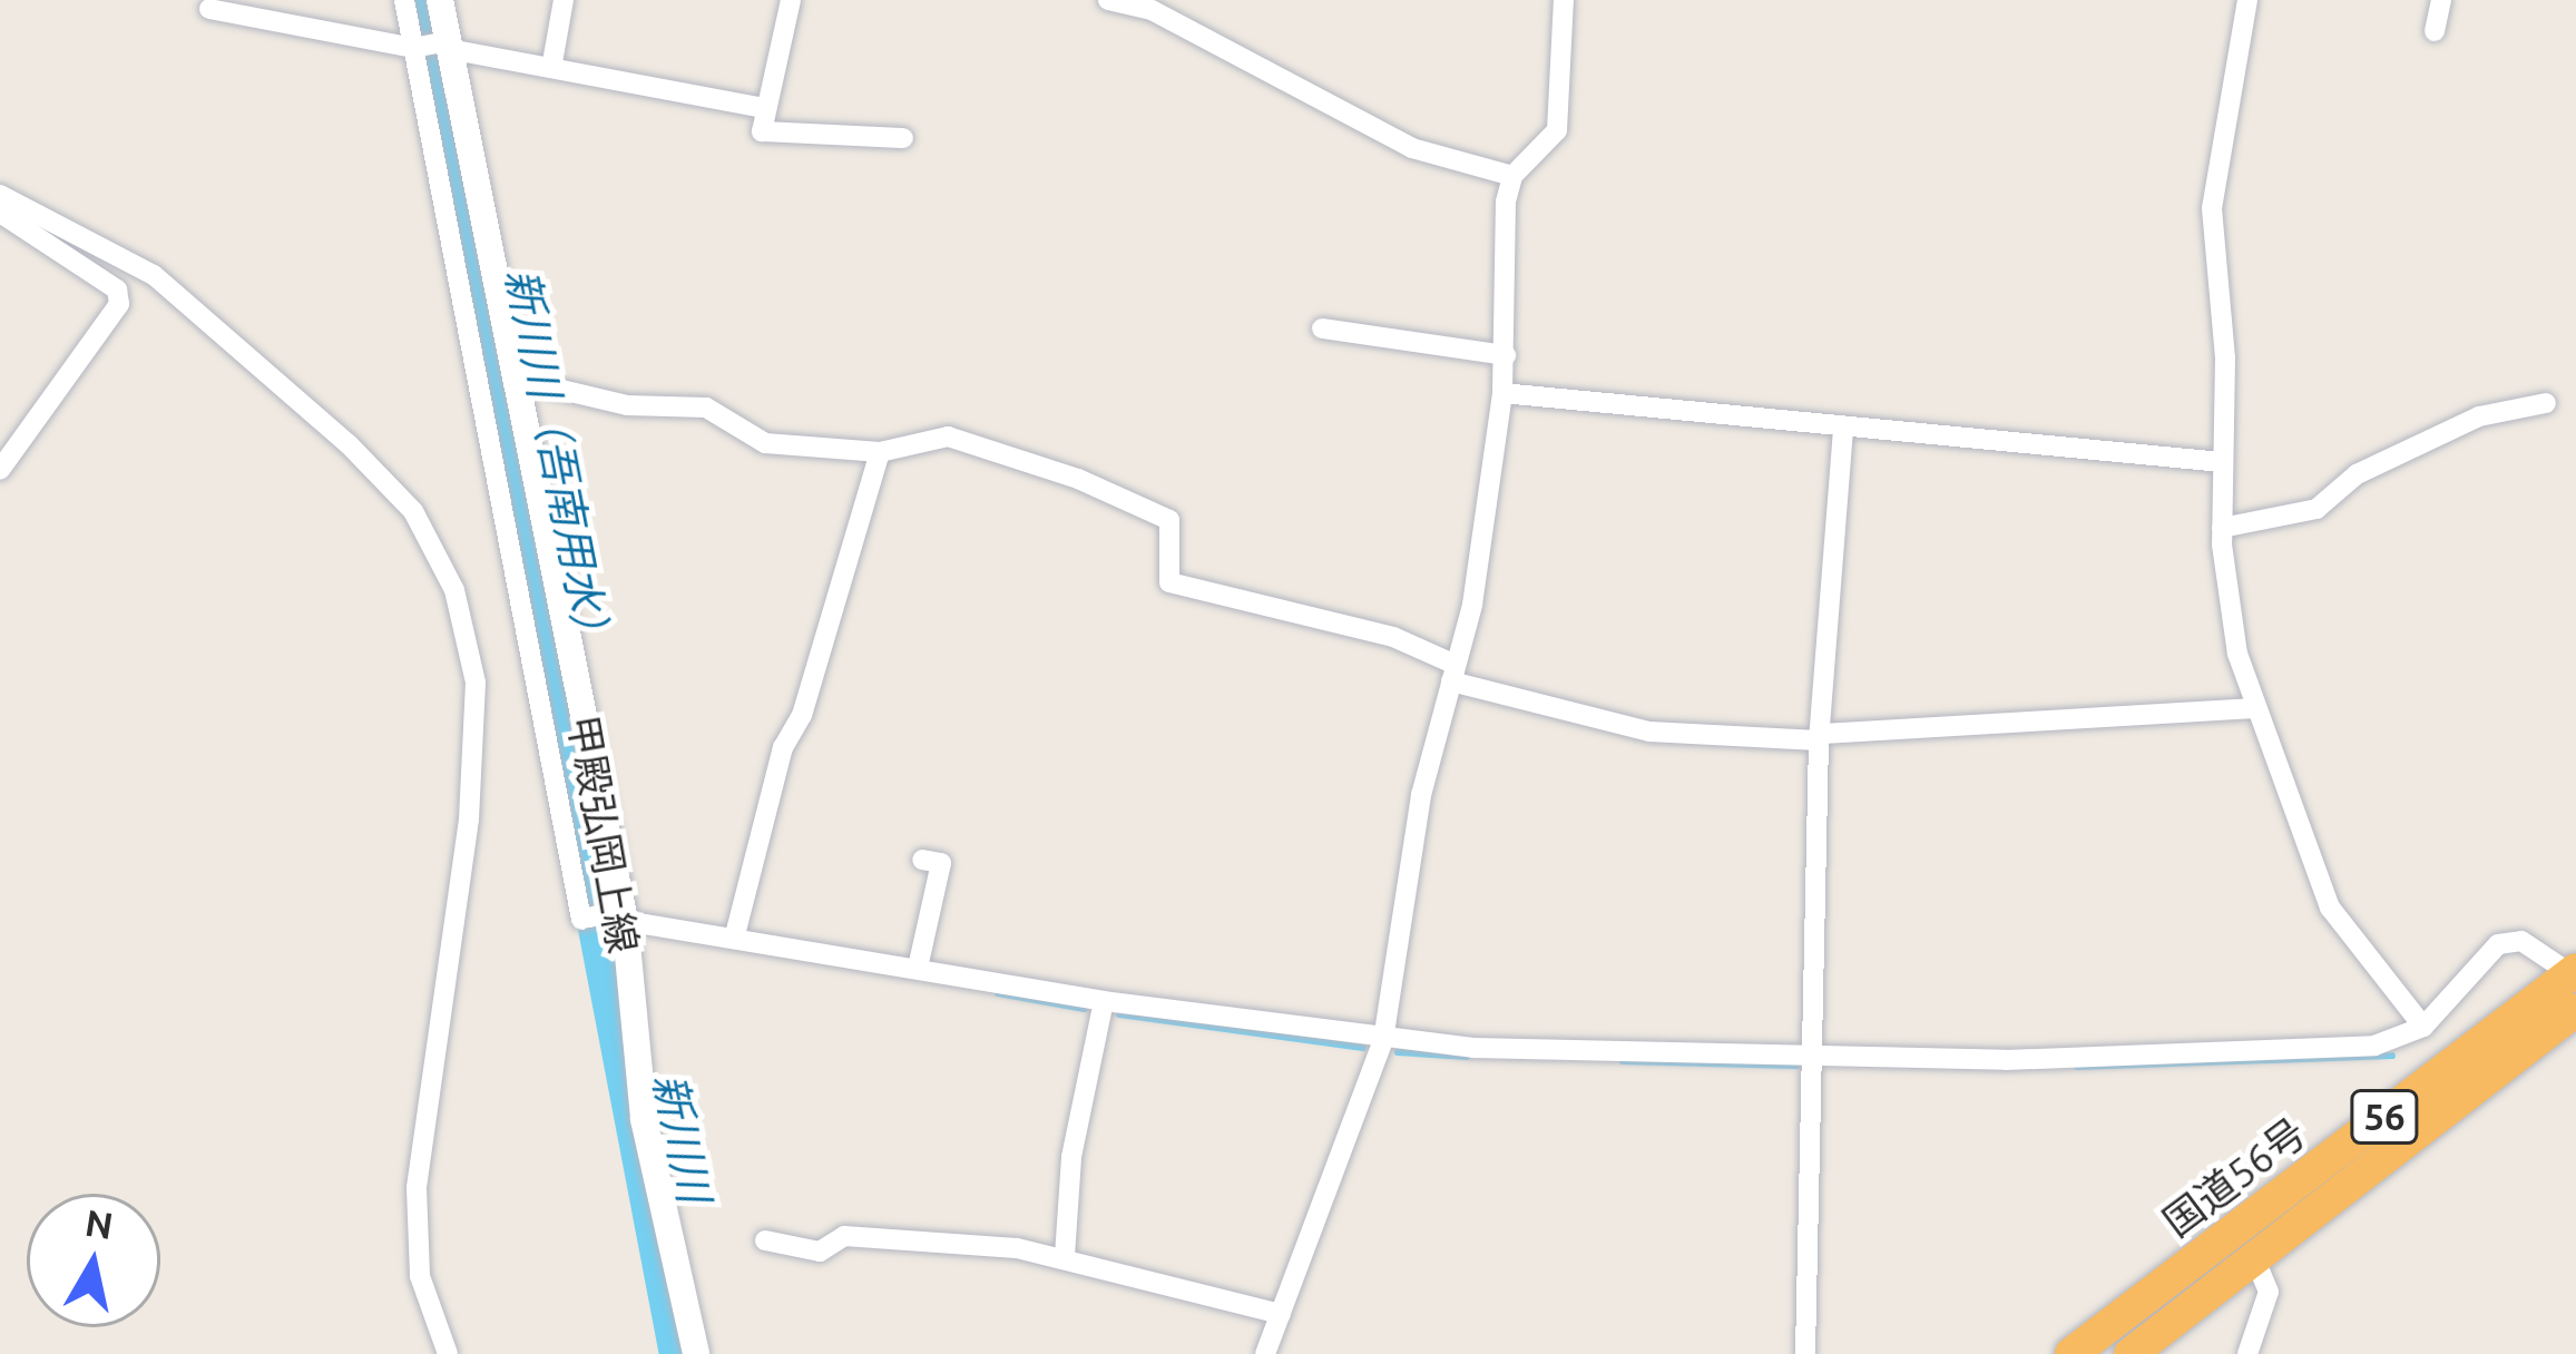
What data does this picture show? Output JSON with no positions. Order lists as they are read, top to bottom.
{
  "streets": {
    "highway": ["56", "国道56号"],
    "main road": ["甲殿弘岡上線"]
  },
  "water": ["新川川（吾南用水）", "新川川"],
  "north": "top"
}
